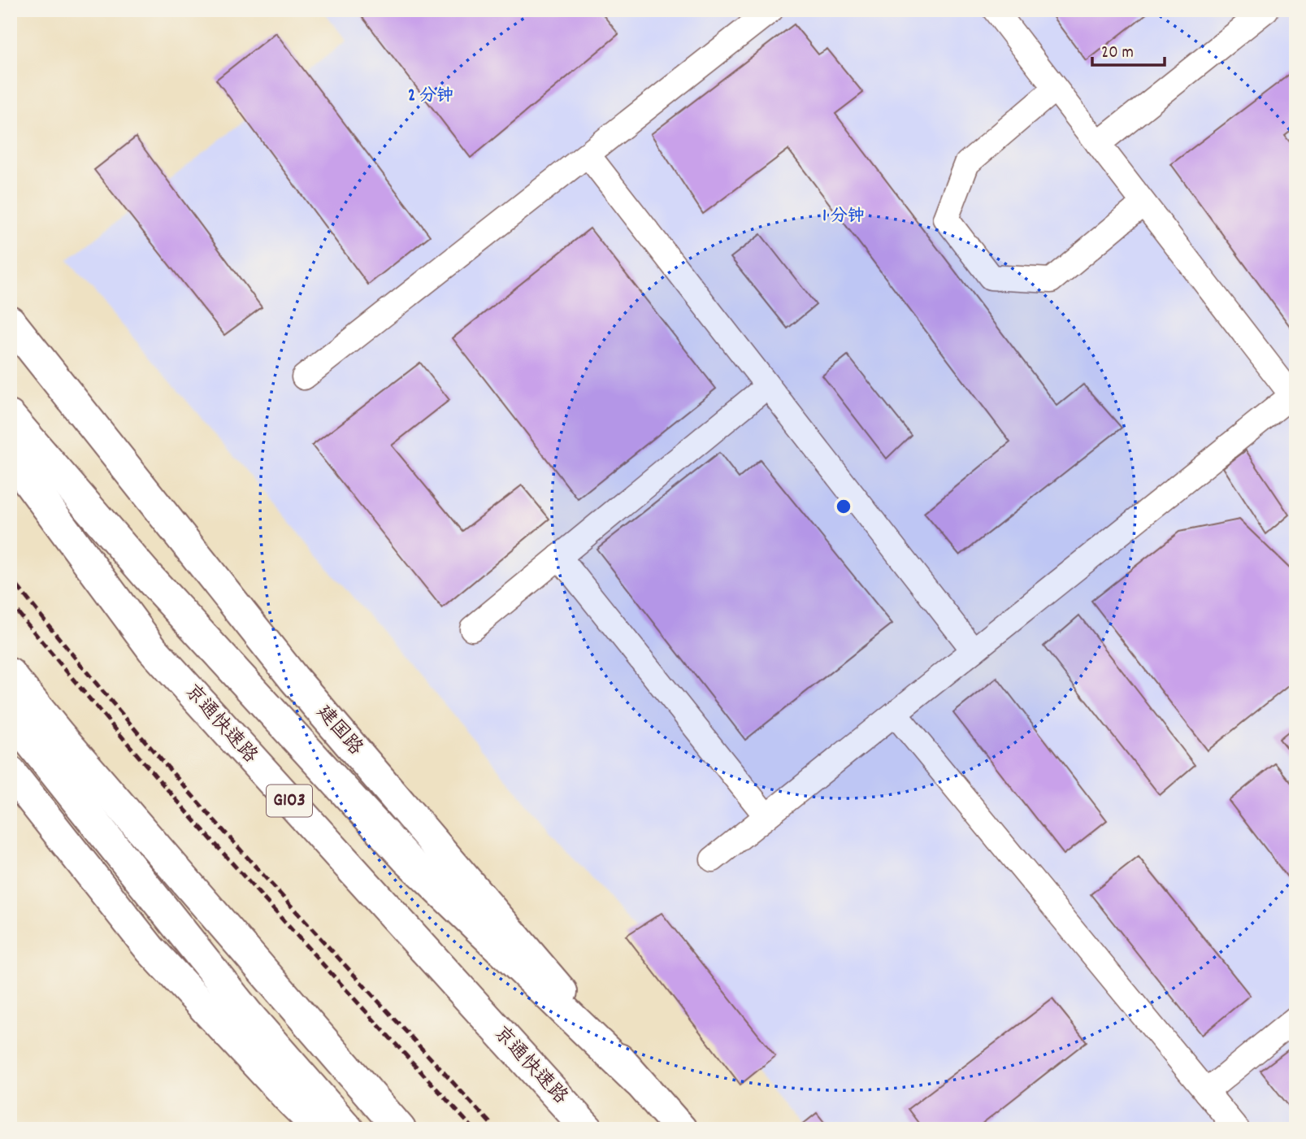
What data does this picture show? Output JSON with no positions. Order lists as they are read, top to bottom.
{
  "streets": {
    "main road": ["京通快速路", "建国路", "G103"]
  },
  "scale_bar": "20 m",
  "rings": ["2 分钟", "1 分钟"]
}
